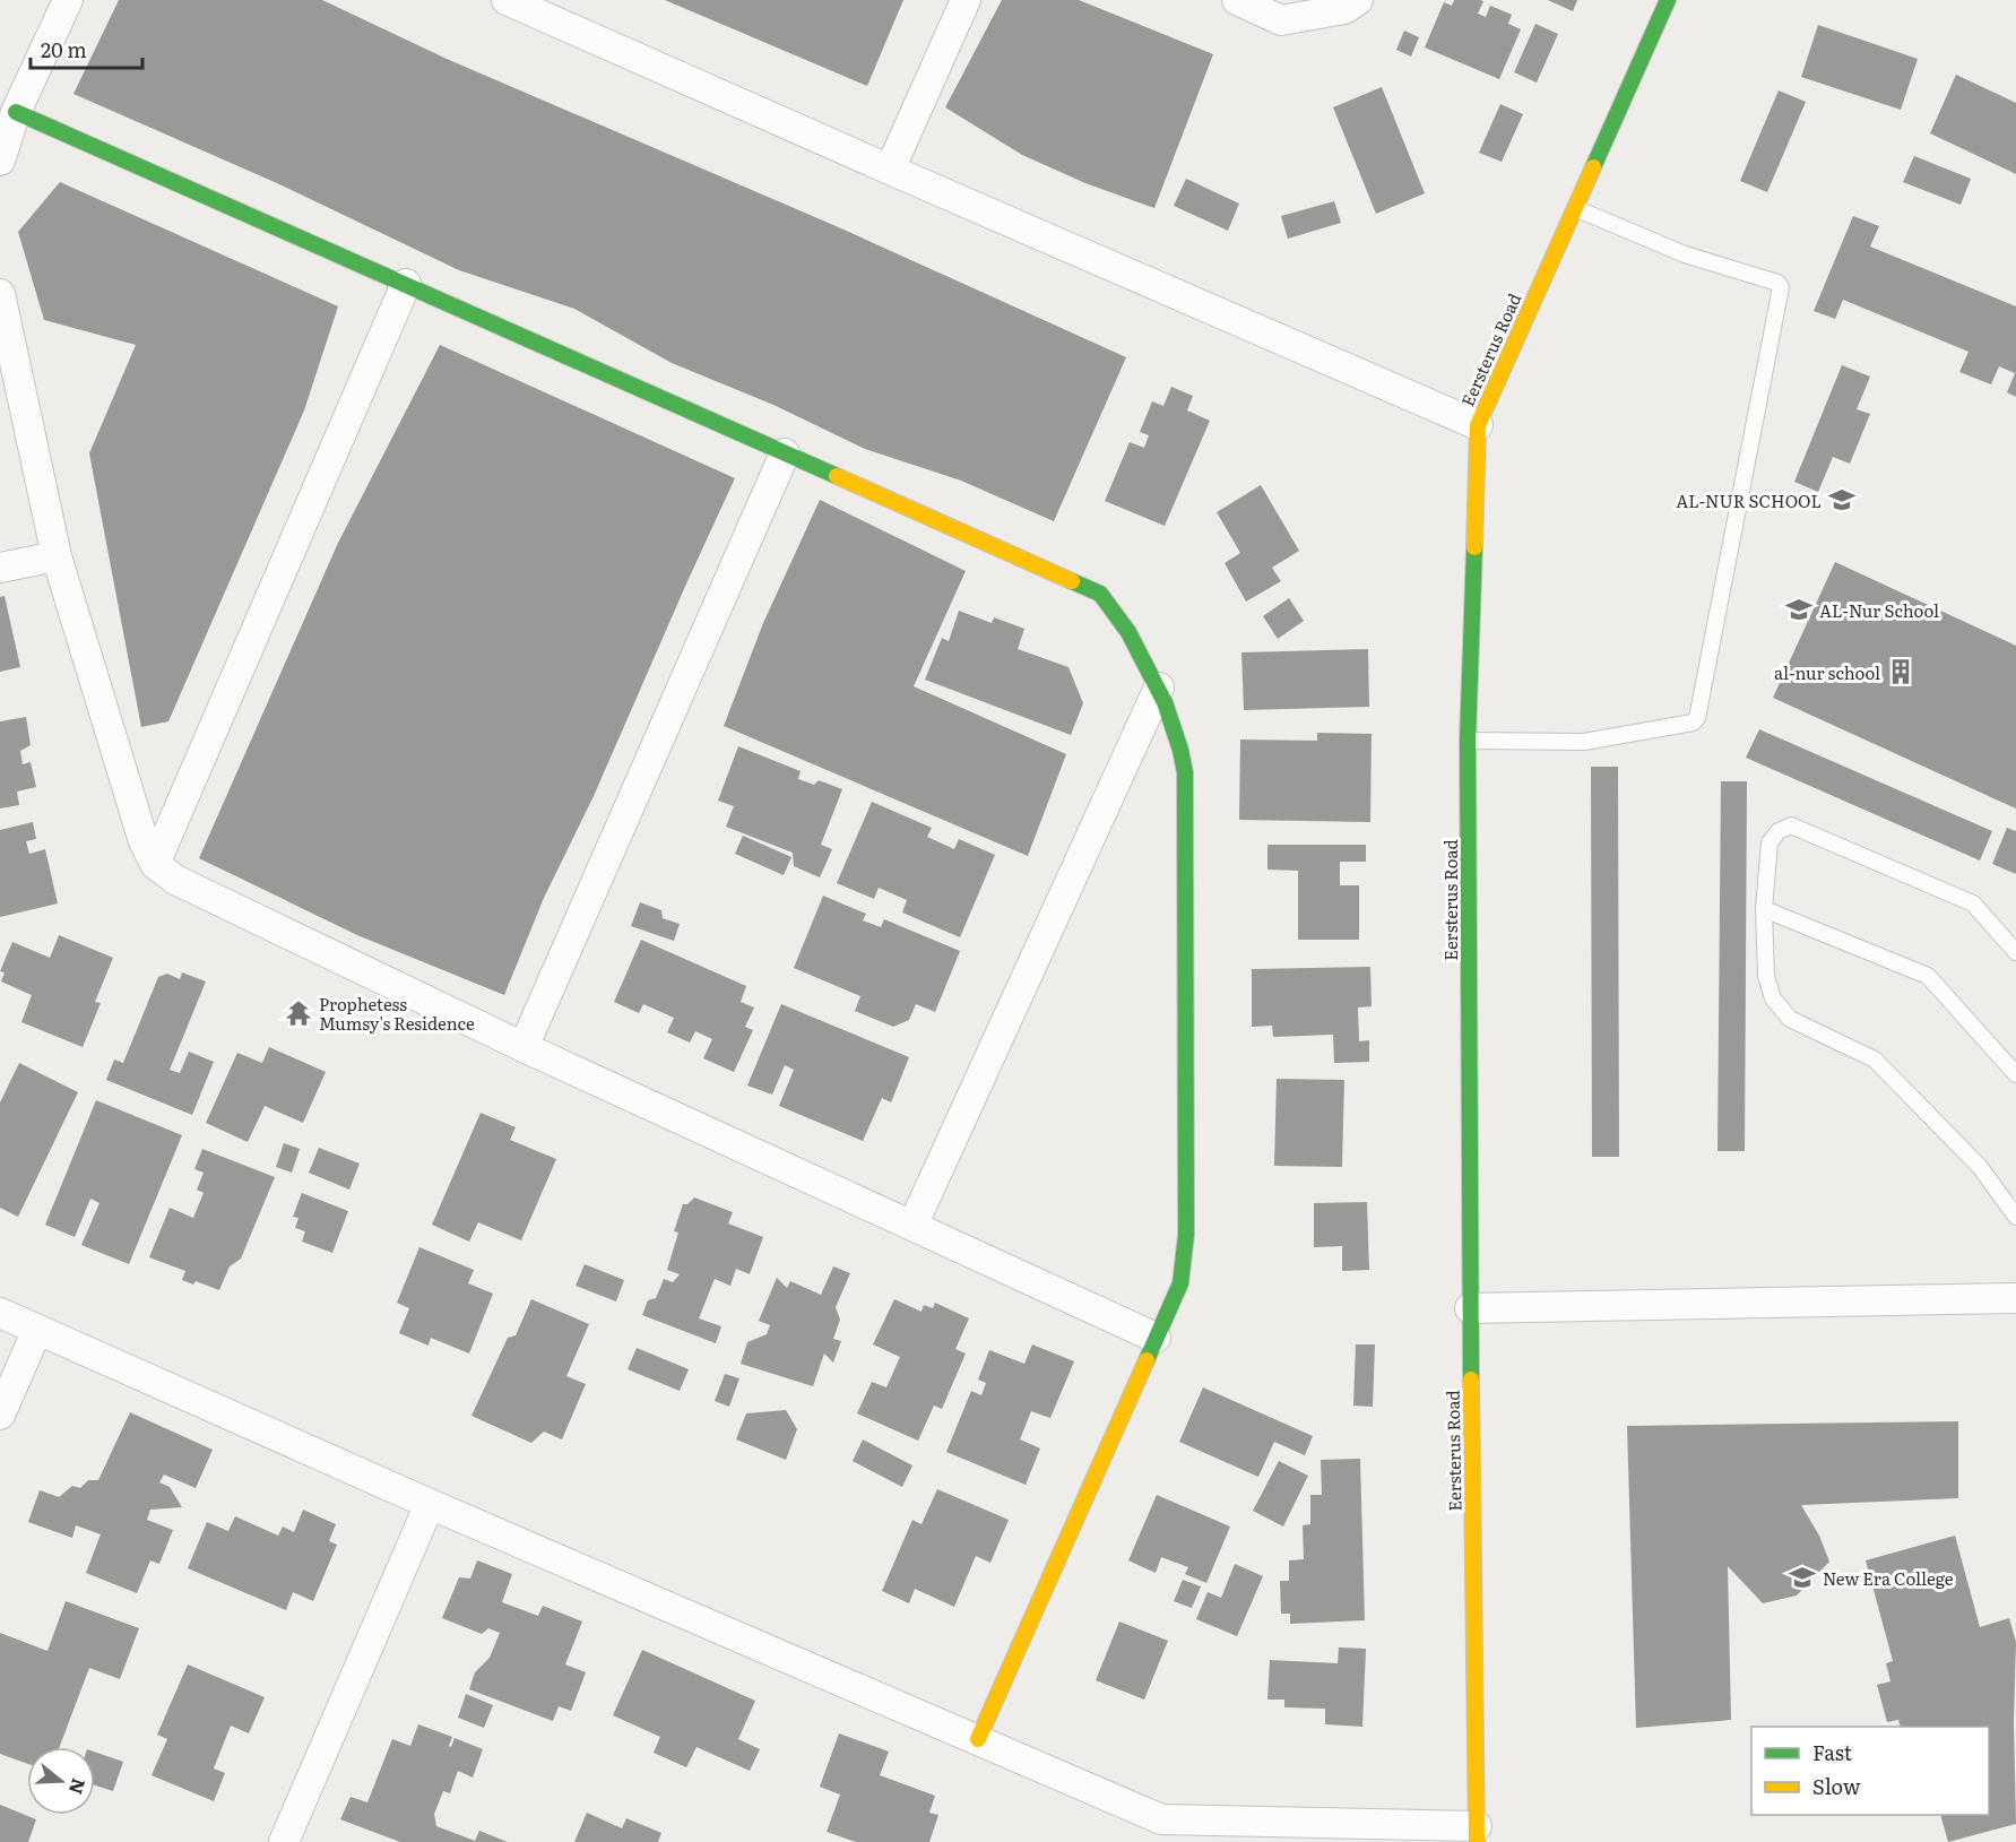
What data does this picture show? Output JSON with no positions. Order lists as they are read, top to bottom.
{
  "streets": {
    "street": ["Eersterus Road"]
  },
  "places": {
    "school or university": ["AL-NUR SCHOOL", "AL-Nur School", "New Era College"],
    "building": ["al-nur school"],
    "temple": ["Prophetess Mumsy's Residence"]
  },
  "legend": ["Fast", "Slow"],
  "scale_bar": "20 m",
  "north": "right"
}
